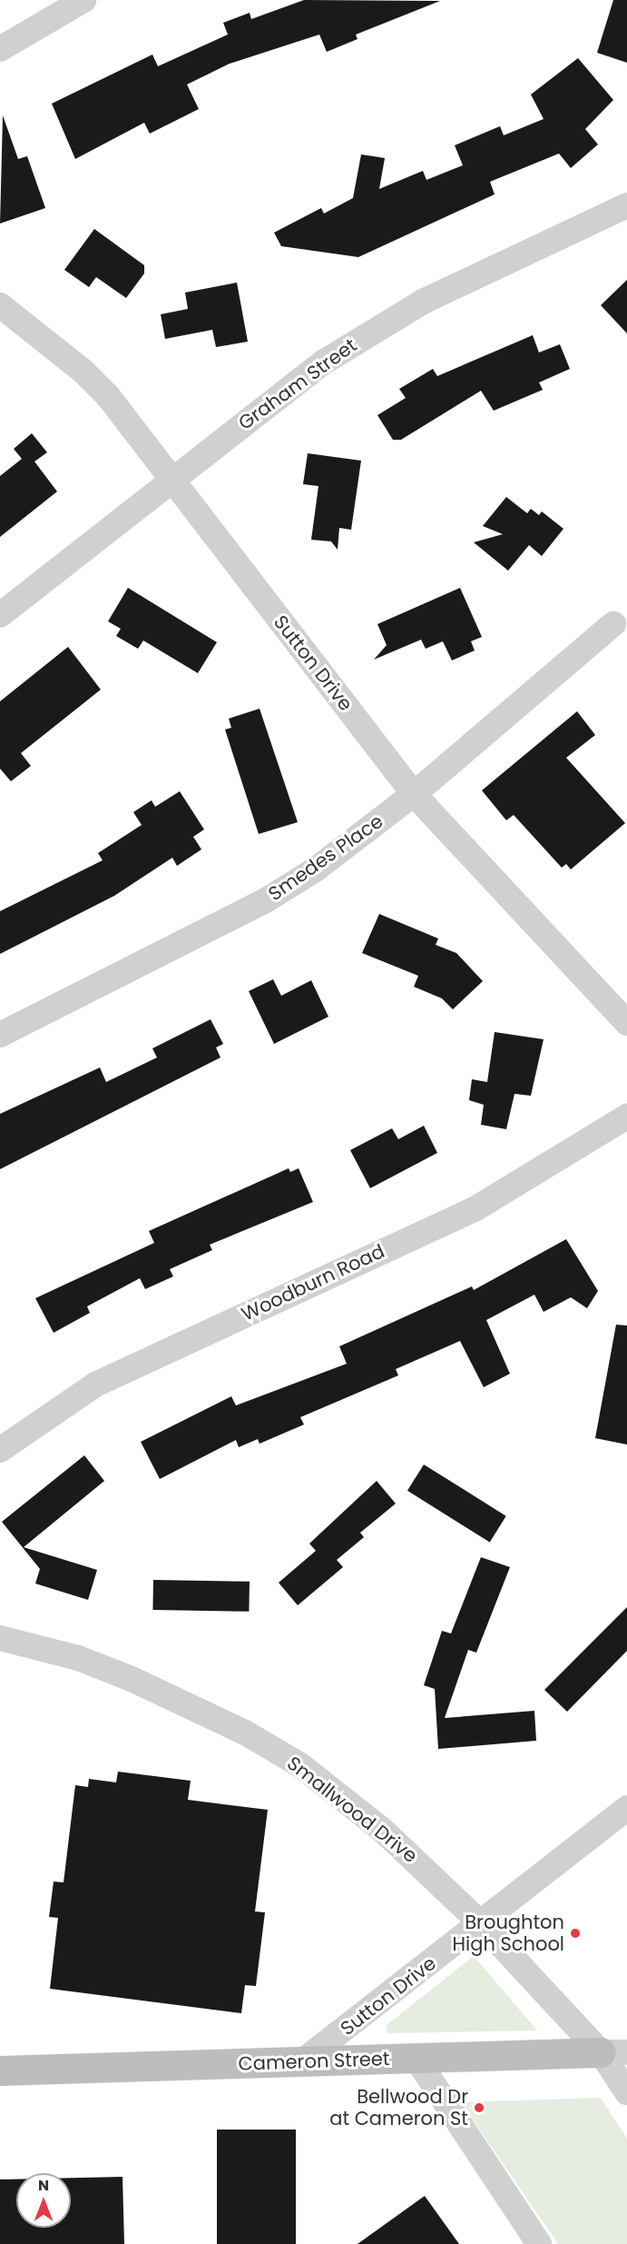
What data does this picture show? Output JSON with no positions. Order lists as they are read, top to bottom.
{
  "streets": {
    "street": [
      "Graham Street",
      "Sutton Drive",
      "Smedes Place",
      "Woodburn Road",
      "Smallwood Drive",
      "Cameron Street"
    ]
  },
  "crossings": [
    ["Graham Street", "Sutton Drive"],
    ["Sutton Drive", "Smedes Place"],
    ["Sutton Drive", "Smallwood Drive"],
    ["Sutton Drive", "Cameron Street"],
    ["Smallwood Drive", "Cameron Street"]
  ],
  "places": ["Broughton High School", "Bellwood Dr at Cameron St"],
  "north": "top"
}
